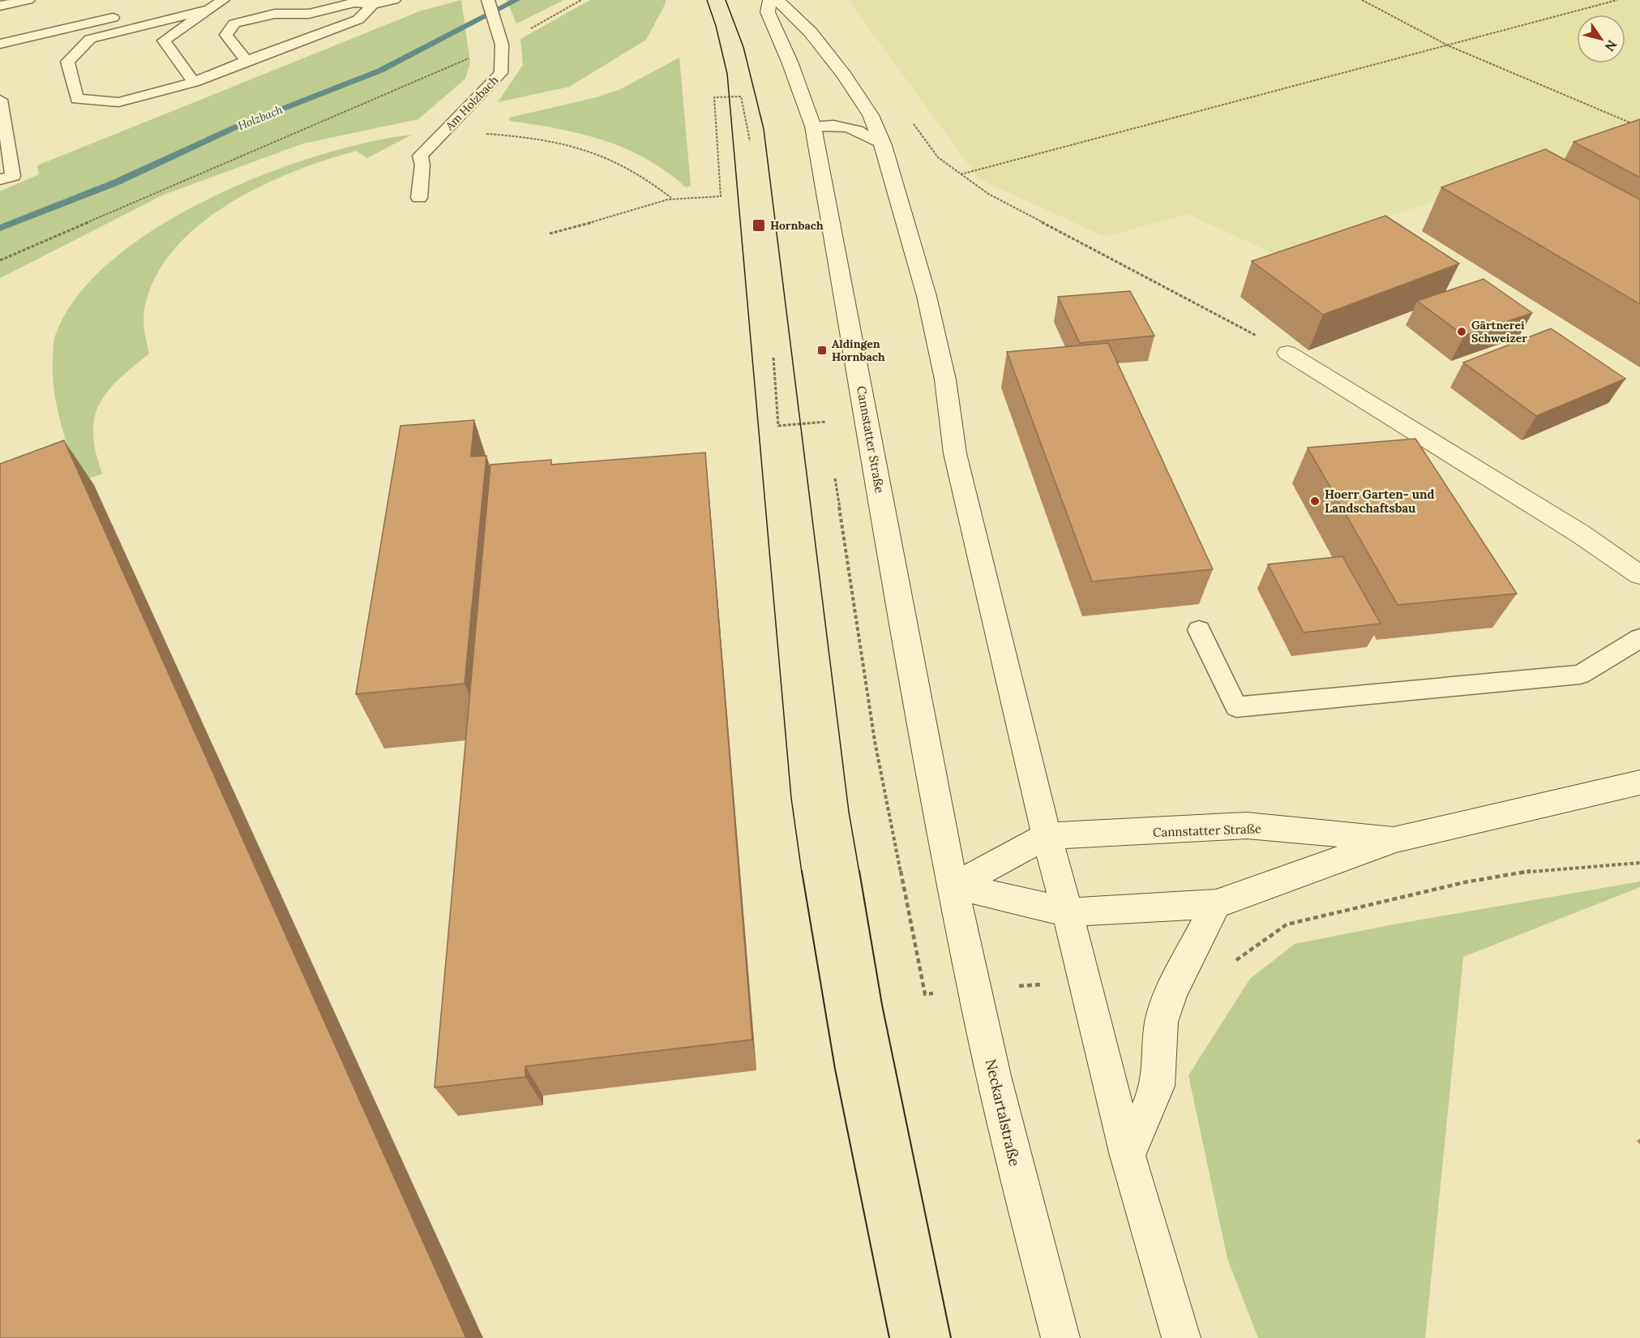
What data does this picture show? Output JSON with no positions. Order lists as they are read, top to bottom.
{
  "streets": {
    "main road": ["Cannstatter Straße", "Neckartalstraße"],
    "lane": ["Am Holzbach"]
  },
  "crossings": [
    ["Cannstatter Straße", "Neckartalstraße"]
  ],
  "water": ["Holzbach"],
  "places": {
    "transit": ["Hornbach", "Aldingen Hornbach"],
    "other": ["Gärtnerei Schweizer", "Hoerr Garten- und Landschaftsbau"]
  },
  "north": "bottom right"
}
